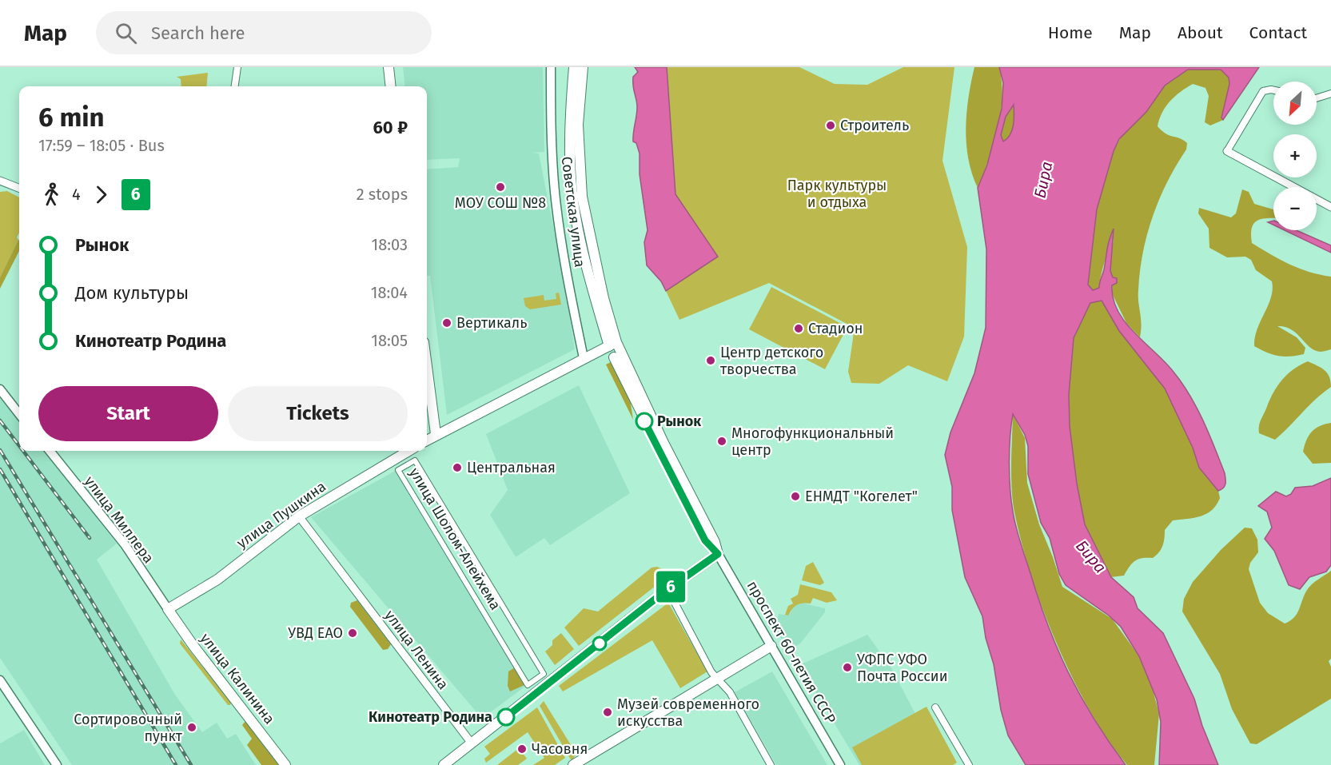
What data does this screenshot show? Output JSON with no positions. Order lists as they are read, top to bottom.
{
  "streets": {
    "main road": [
      "Советская улица",
      "улица Пушкина",
      "улица Миллера",
      "проспект 60-летия СССР",
      "улица Калинина"
    ],
    "street": ["улица Шолом-Алейхема", "улица Ленина"]
  },
  "crossings": [
    ["улица Пушкина", "улица Миллера"],
    ["улица Пушкина", "улица Ленина"],
    ["улица Пушкина", "улица Калинина"],
    ["улица Миллера", "улица Калинина"]
  ],
  "water": ["Бира"],
  "parks": ["Парк культуры и отдыха"],
  "places": [
    "Строитель",
    "МОУ СОШ №8",
    "Вертикаль",
    "Стадион",
    "Центр детского творчества",
    "Рынок",
    "Многофункциональный центр",
    "Центральная",
    "ЕНМДТ \"Когелет\"",
    "УВД ЕАО",
    "УФПС УФО Почта России",
    "Музей современного искусства",
    "Кинотеатр Родина",
    "Сортировочный пункт",
    "Часовня"
  ],
  "lines": ["bus line 6"],
  "north": "bottom left",
  "page": {
    "header": "Map",
    "search": "Search here",
    "nav": [
      "Home",
      "Map",
      "About",
      "Contact"
    ],
    "on_map": "6",
    "map_buttons": ["+", "−"],
    "heading": ["6 min", "17:59 – 18:05 · Bus", "60 ₽"],
    "legs": ["4", "6", "2 stops"],
    "list": [
      {
        "name": "Рынок",
        "value": "18:03"
      },
      {
        "name": "Дом культуры",
        "value": "18:04"
      },
      {
        "name": "Кинотеатр Родина",
        "value": "18:05"
      }
    ],
    "buttons": ["Start", "Tickets"]
  }
}
